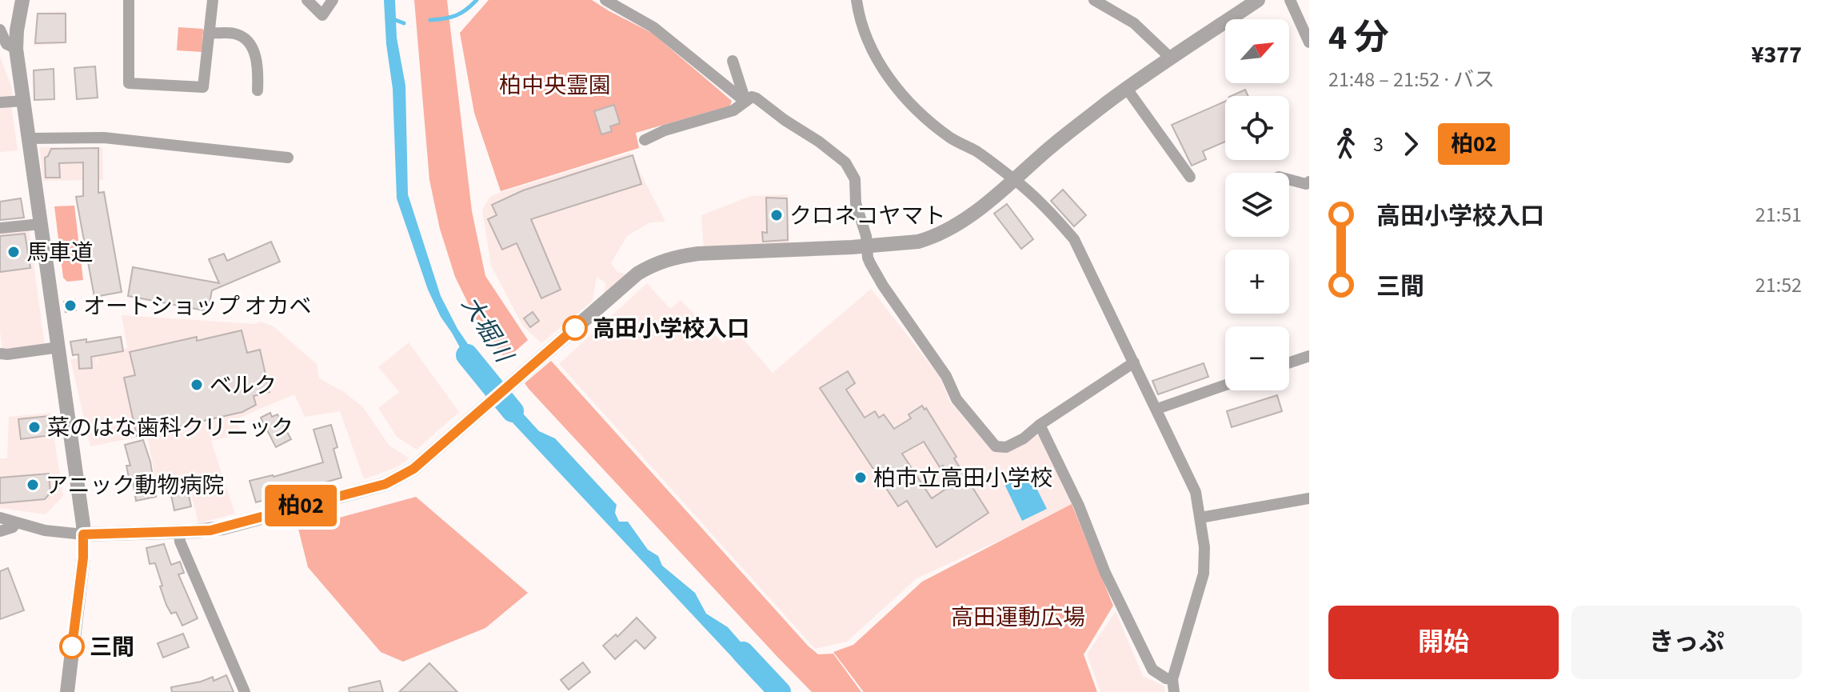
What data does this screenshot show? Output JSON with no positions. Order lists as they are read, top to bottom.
{
  "water": ["大堀川"],
  "parks": ["柏中央霊園", "高田運動広場"],
  "places": [
    "クロネコヤマト",
    "馬車道",
    "オートショップ オカベ",
    "高田小学校入口",
    "ベルク",
    "菜のはな歯科クリニック",
    "柏市立高田小学校",
    "アニック動物病院",
    "三間"
  ],
  "lines": ["bus line 柏02"],
  "north": "top right",
  "page": {
    "on_map": "柏02",
    "heading": ["4 分", "21:48 – 21:52 · バス", "¥377"],
    "map_buttons": ["+", "−"],
    "legs": ["3", "柏02"],
    "list": [
      {
        "name": "高田小学校入口",
        "value": "21:51"
      },
      {
        "name": "三間",
        "value": "21:52"
      }
    ],
    "buttons": ["開始", "きっぷ"]
  }
}
